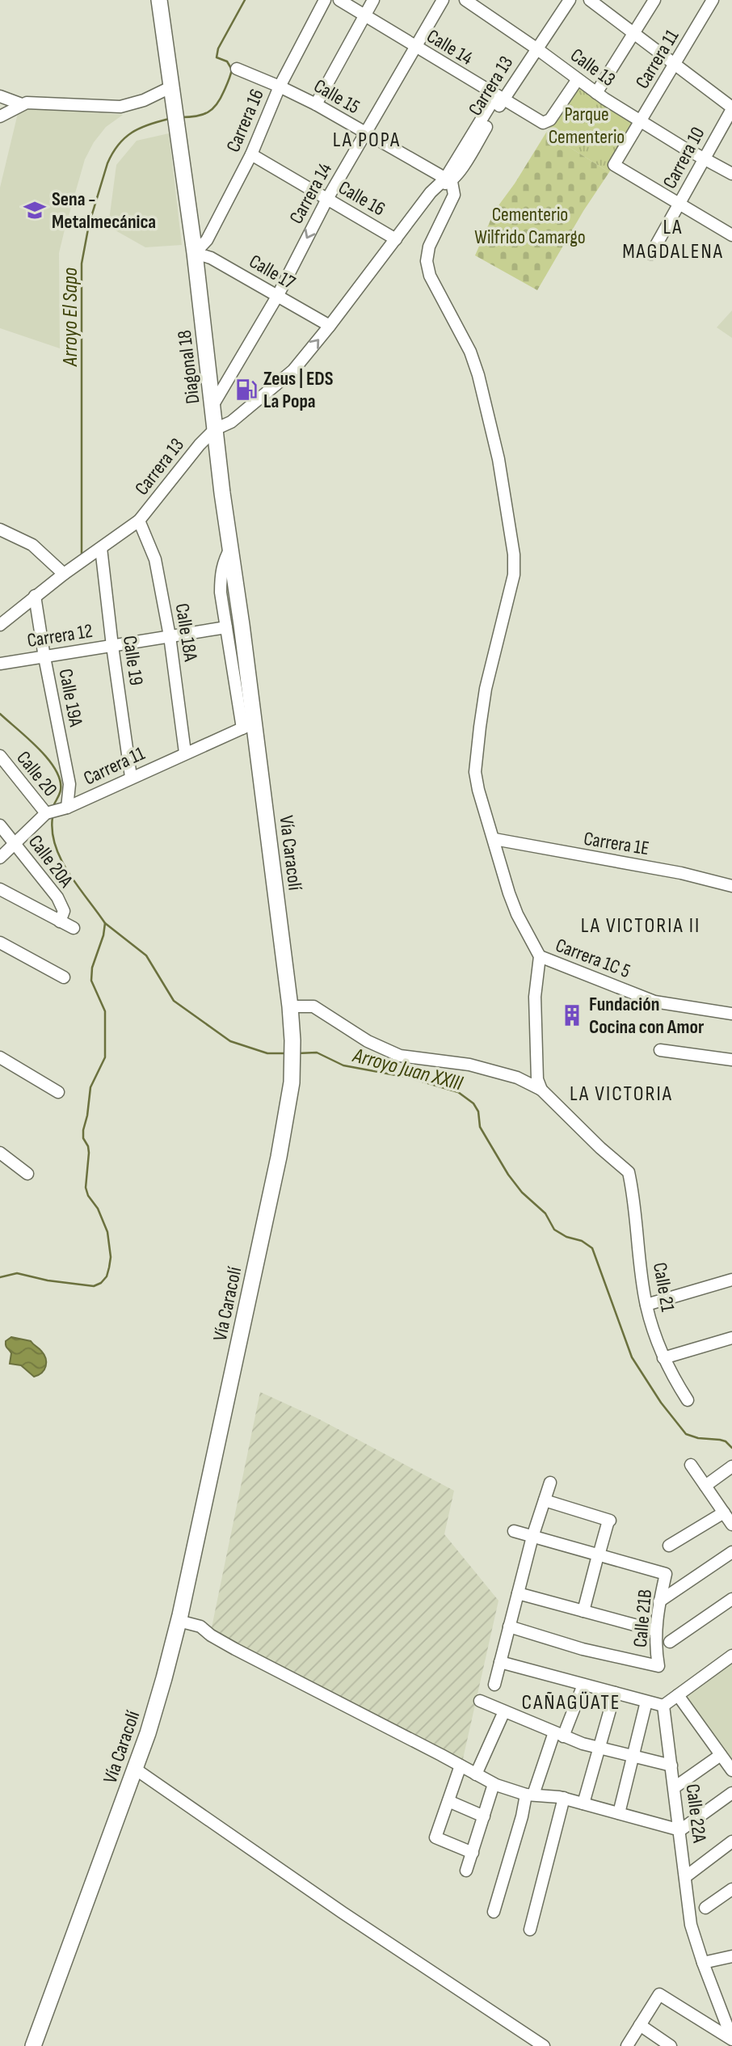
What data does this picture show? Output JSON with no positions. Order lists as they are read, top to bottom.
{
  "streets": {
    "main road": ["Diagonal 18", "Vía Caracolí"],
    "street": [
      "Calle 14",
      "Carrera 11",
      "Calle 13",
      "Carrera 13",
      "Calle 15",
      "Carrera 16",
      "Carrera 10",
      "Carrera 14",
      "Calle 16",
      "Calle 17",
      "Calle 18A",
      "Carrera 12",
      "Calle 19",
      "Calle 19A",
      "Calle 20",
      "Carrera 1E",
      "Calle 20A",
      "Carrera 1C 5",
      "Calle 21",
      "Calle 21B",
      "Calle 22A"
    ]
  },
  "crossings": [
    ["Calle 14", "Calle 13"],
    ["Calle 14", "Carrera 13"],
    ["Calle 14", "Carrera 14"],
    ["Carrera 11", "Calle 13"],
    ["Carrera 11", "Carrera 10"],
    ["Carrera 11", "Diagonal 18"],
    ["Carrera 11", "Calle 18A"],
    ["Carrera 11", "Calle 19"],
    ["Carrera 11", "Calle 19A"],
    ["Carrera 11", "Calle 20"],
    ["Carrera 11", "Vía Caracolí"],
    ["Carrera 11", "Calle 20A"],
    ["Calle 13", "Carrera 13"],
    ["Calle 13", "Carrera 10"],
    ["Carrera 13", "Calle 15"],
    ["Carrera 13", "Calle 16"],
    ["Carrera 13", "Calle 17"],
    ["Carrera 13", "Diagonal 18"],
    ["Carrera 13", "Calle 18A"],
    ["Carrera 13", "Calle 19"],
    ["Carrera 13", "Calle 19A"],
    ["Calle 15", "Carrera 16"],
    ["Calle 15", "Carrera 14"],
    ["Carrera 16", "Calle 16"],
    ["Carrera 16", "Calle 17"],
    ["Carrera 16", "Diagonal 18"],
    ["Carrera 14", "Calle 16"],
    ["Carrera 14", "Calle 17"],
    ["Carrera 14", "Diagonal 18"],
    ["Calle 17", "Diagonal 18"],
    ["Diagonal 18", "Carrera 12"],
    ["Diagonal 18", "Vía Caracolí"],
    ["Calle 18A", "Carrera 12"],
    ["Carrera 12", "Calle 19"],
    ["Carrera 12", "Calle 19A"]
  ],
  "districts": [
    "LA POPA",
    "LA MAGDALENA",
    "LA VICTORIA II",
    "LA VICTORIA",
    "CAÑAGÜATE"
  ],
  "water": ["Arroyo El Sapo", "Arroyo Juan XXIII"],
  "parks": ["Parque Cementerio", "Cementerio Wilfrido Camargo"],
  "places": {
    "school or university": ["Sena - Metalmecánica"],
    "fuel station": ["Zeus | EDS La Popa"],
    "building": ["Fundación Cocina con Amor"]
  }
}
